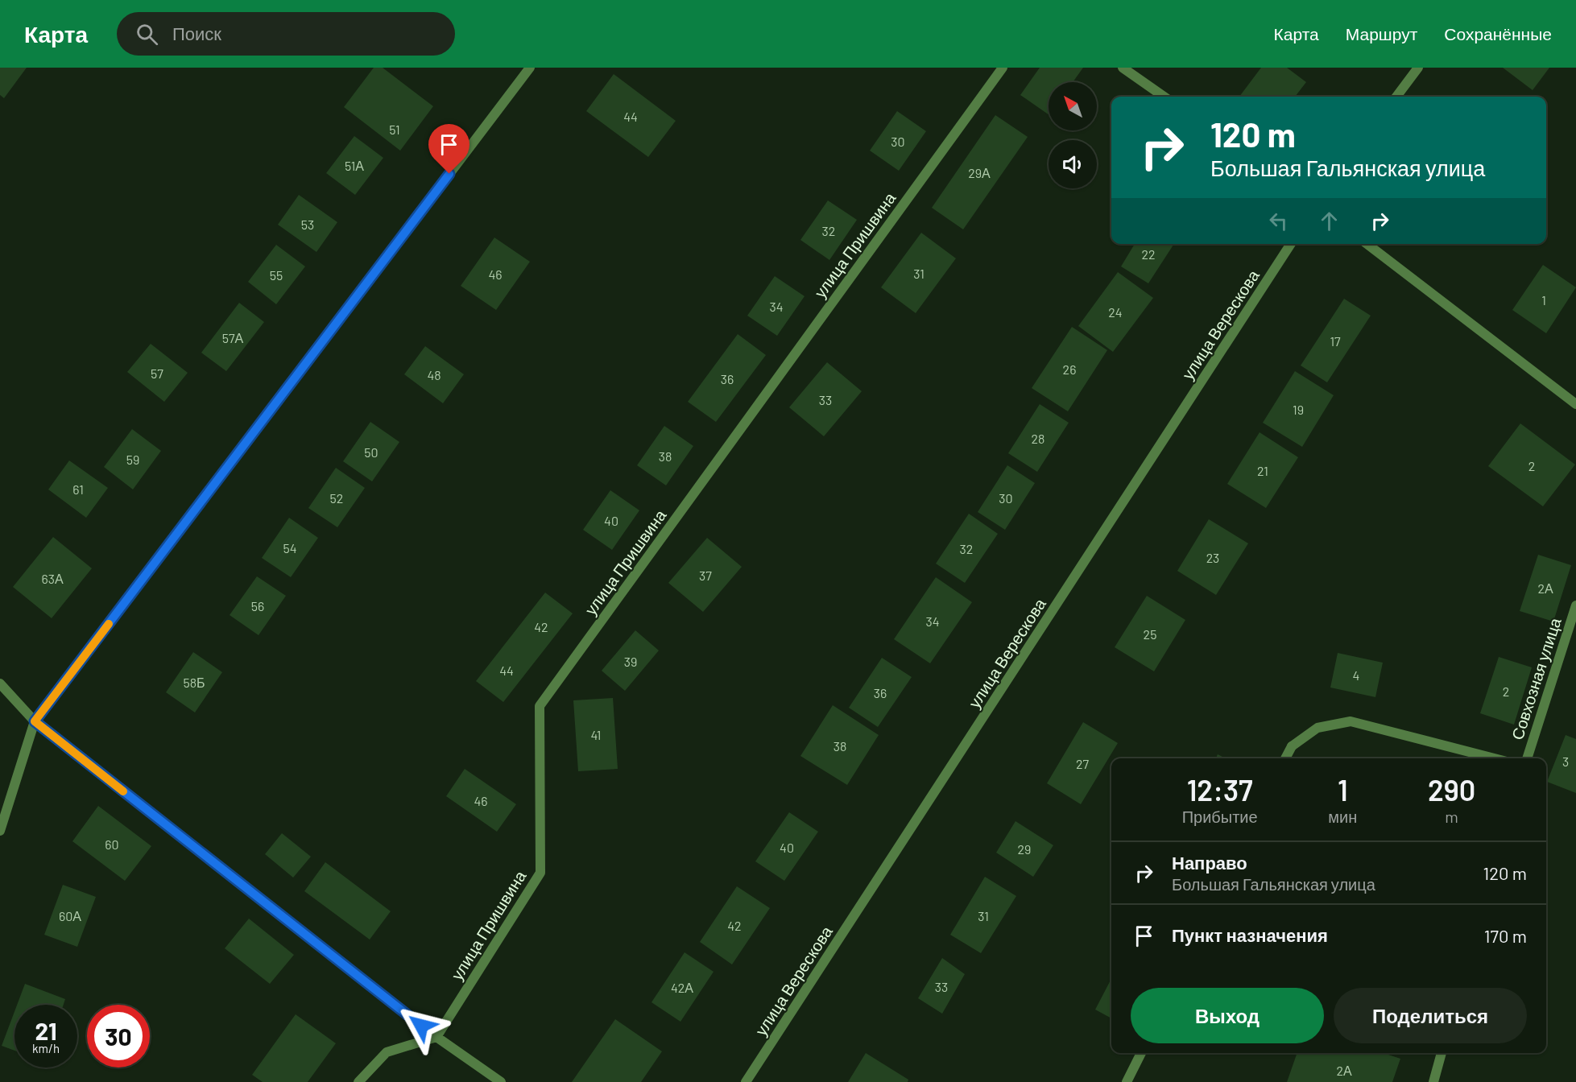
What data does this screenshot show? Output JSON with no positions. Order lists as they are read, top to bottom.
{
  "streets": {
    "street": ["улица Пришвина", "улица Верескова", "Совхозная улица"]
  },
  "house_numbers": [
    "44",
    "51",
    "30",
    "51А",
    "29А",
    "53",
    "32",
    "22",
    "31",
    "46",
    "55",
    "1",
    "34",
    "24",
    "57А",
    "17",
    "26",
    "57",
    "48",
    "36",
    "33",
    "19",
    "28",
    "50",
    "38",
    "59",
    "2",
    "21",
    "61",
    "52",
    "30",
    "40",
    "54",
    "32",
    "23",
    "37",
    "63А",
    "2А",
    "56",
    "34",
    "42",
    "25",
    "39",
    "44",
    "4",
    "58Б",
    "2",
    "36",
    "41",
    "38",
    "3",
    "27",
    "46",
    "60",
    "40",
    "29",
    "60А",
    "31",
    "42",
    "33",
    "42А",
    "2А"
  ],
  "north": "top left",
  "page": {
    "header": "Карта",
    "search": "Поиск",
    "nav": ["Карта", "Маршрут", "Сохранённые"],
    "turn": ["120 m", "Большая Гальянская улица"],
    "eta": [
      "12:37",
      "Прибытие",
      "1",
      "мин",
      "290",
      "m"
    ],
    "list": [
      {
        "name": "Направо",
        "note": "Большая Гальянская улица",
        "value": "120 m"
      },
      {
        "name": "Пункт назначения",
        "value": "170 m"
      }
    ],
    "buttons": ["Выход", "Поделиться"],
    "speed": "21 km/h",
    "limit": "30"
  }
}
